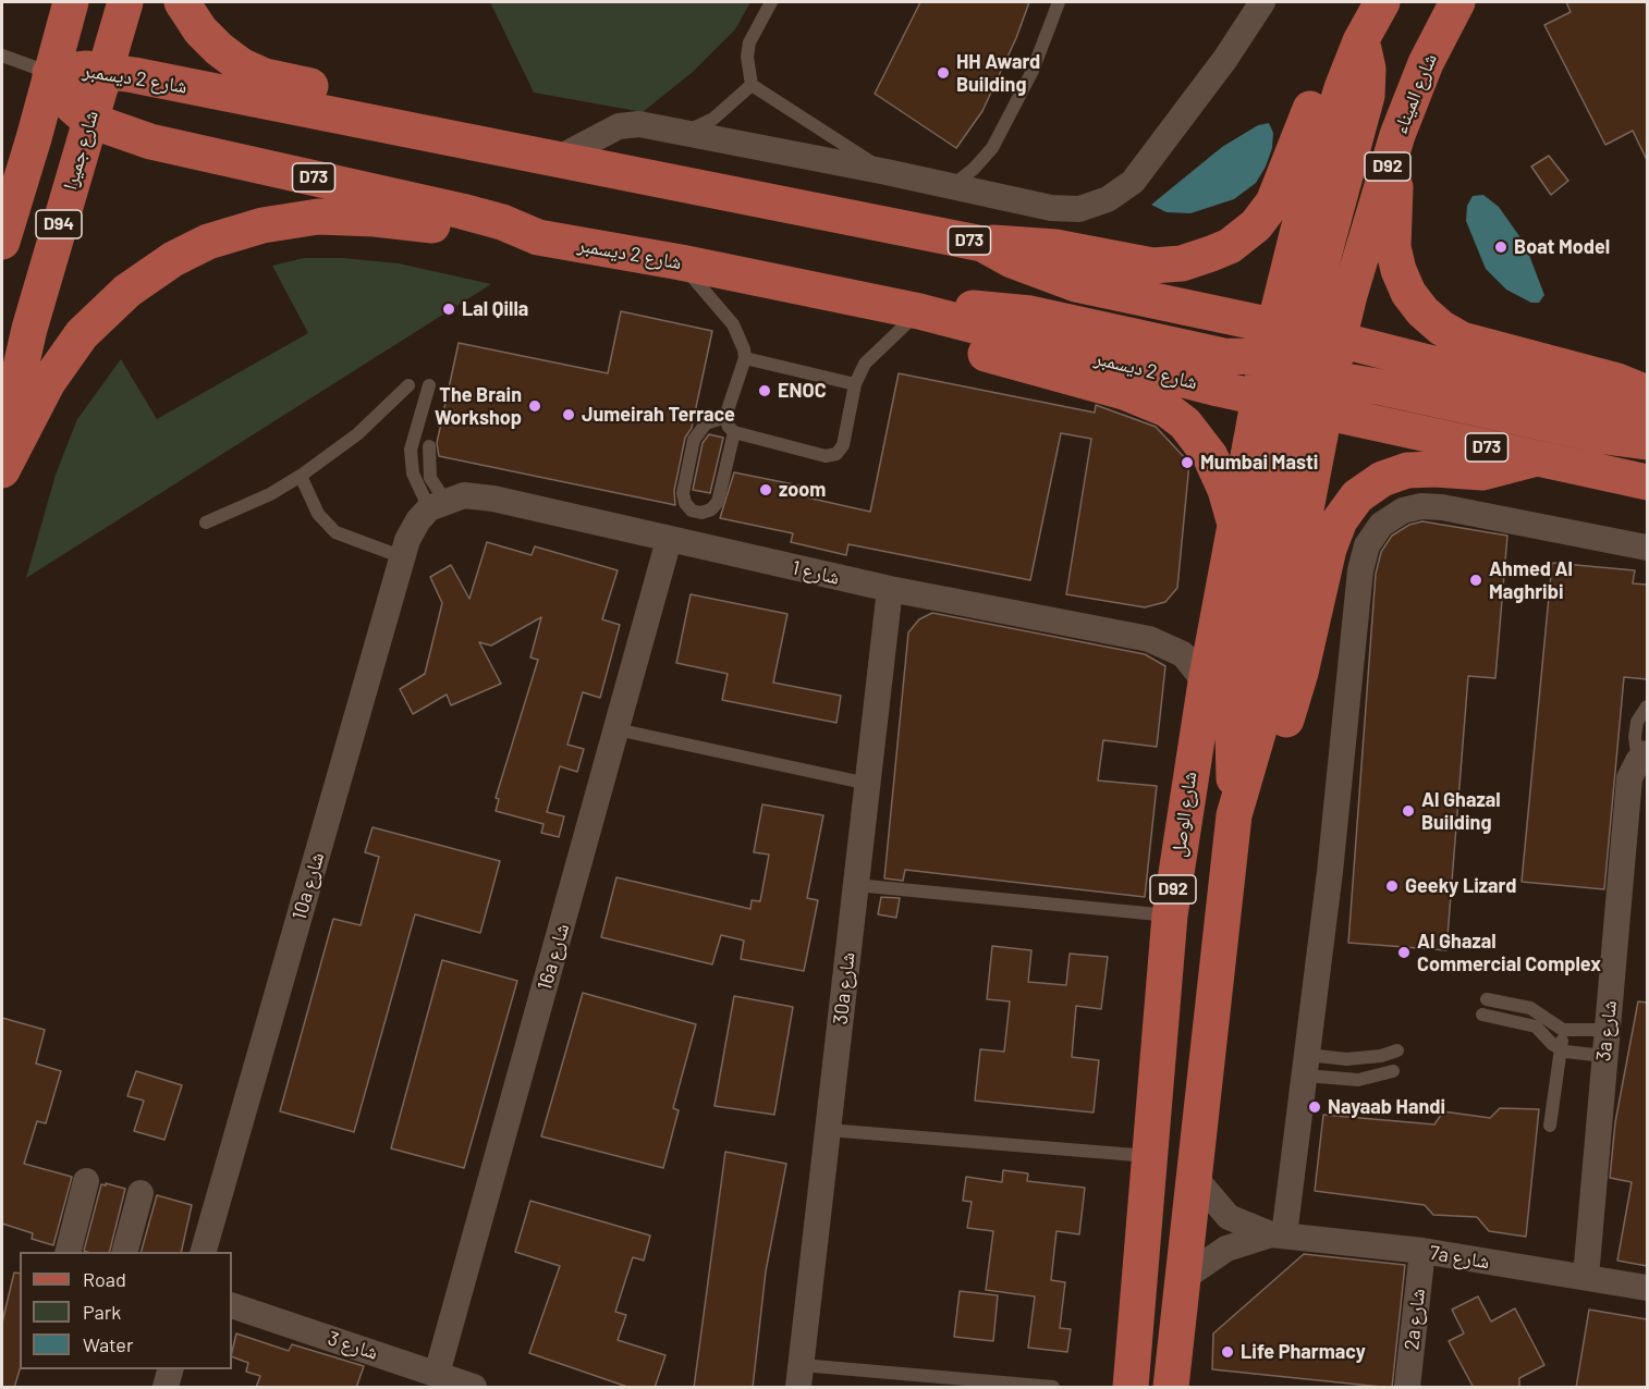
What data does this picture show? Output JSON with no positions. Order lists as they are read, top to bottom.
{
  "streets": {
    "main road": [
      "شارع 2 ديسمبر",
      "شارع الميناء",
      "شارع جميرا",
      "D92",
      "D73",
      "D94",
      "شارع الوصل"
    ],
    "street": [
      "شارع 1",
      "10a شارع",
      "16a شارع",
      "30a شارع",
      "3a شارع",
      "7a شارع",
      "2a شارع",
      "شارع 3"
    ]
  },
  "crossings": [
    ["شارع 2 ديسمبر", "شارع الميناء"],
    ["شارع 2 ديسمبر", "شارع جميرا"],
    ["شارع 2 ديسمبر", "D92"],
    ["شارع 2 ديسمبر", "D94"],
    ["شارع 2 ديسمبر", "شارع الوصل"],
    ["شارع الميناء", "D92"],
    ["شارع الميناء", "شارع الوصل"],
    ["D92", "D73"],
    ["D92", "شارع الوصل"],
    ["D92", "7a شارع"],
    ["شارع 1", "شارع الوصل"],
    ["شارع 1", "10a شارع"],
    ["شارع 1", "16a شارع"],
    ["شارع 1", "30a شارع"],
    ["16a شارع", "شارع 3"],
    ["3a شارع", "7a شارع"],
    ["7a شارع", "2a شارع"]
  ],
  "places": [
    "HH Award Building",
    "Boat Model",
    "Lal Qilla",
    "ENOC",
    "The Brain Workshop",
    "Jumeirah Terrace",
    "Mumbai Masti",
    "zoom",
    "Ahmed Al Maghribi",
    "Al Ghazal Building",
    "Geeky Lizard",
    "Al Ghazal Commercial Complex",
    "Nayaab Handi",
    "Life Pharmacy"
  ],
  "legend": ["Road", "Park", "Water"]
}
